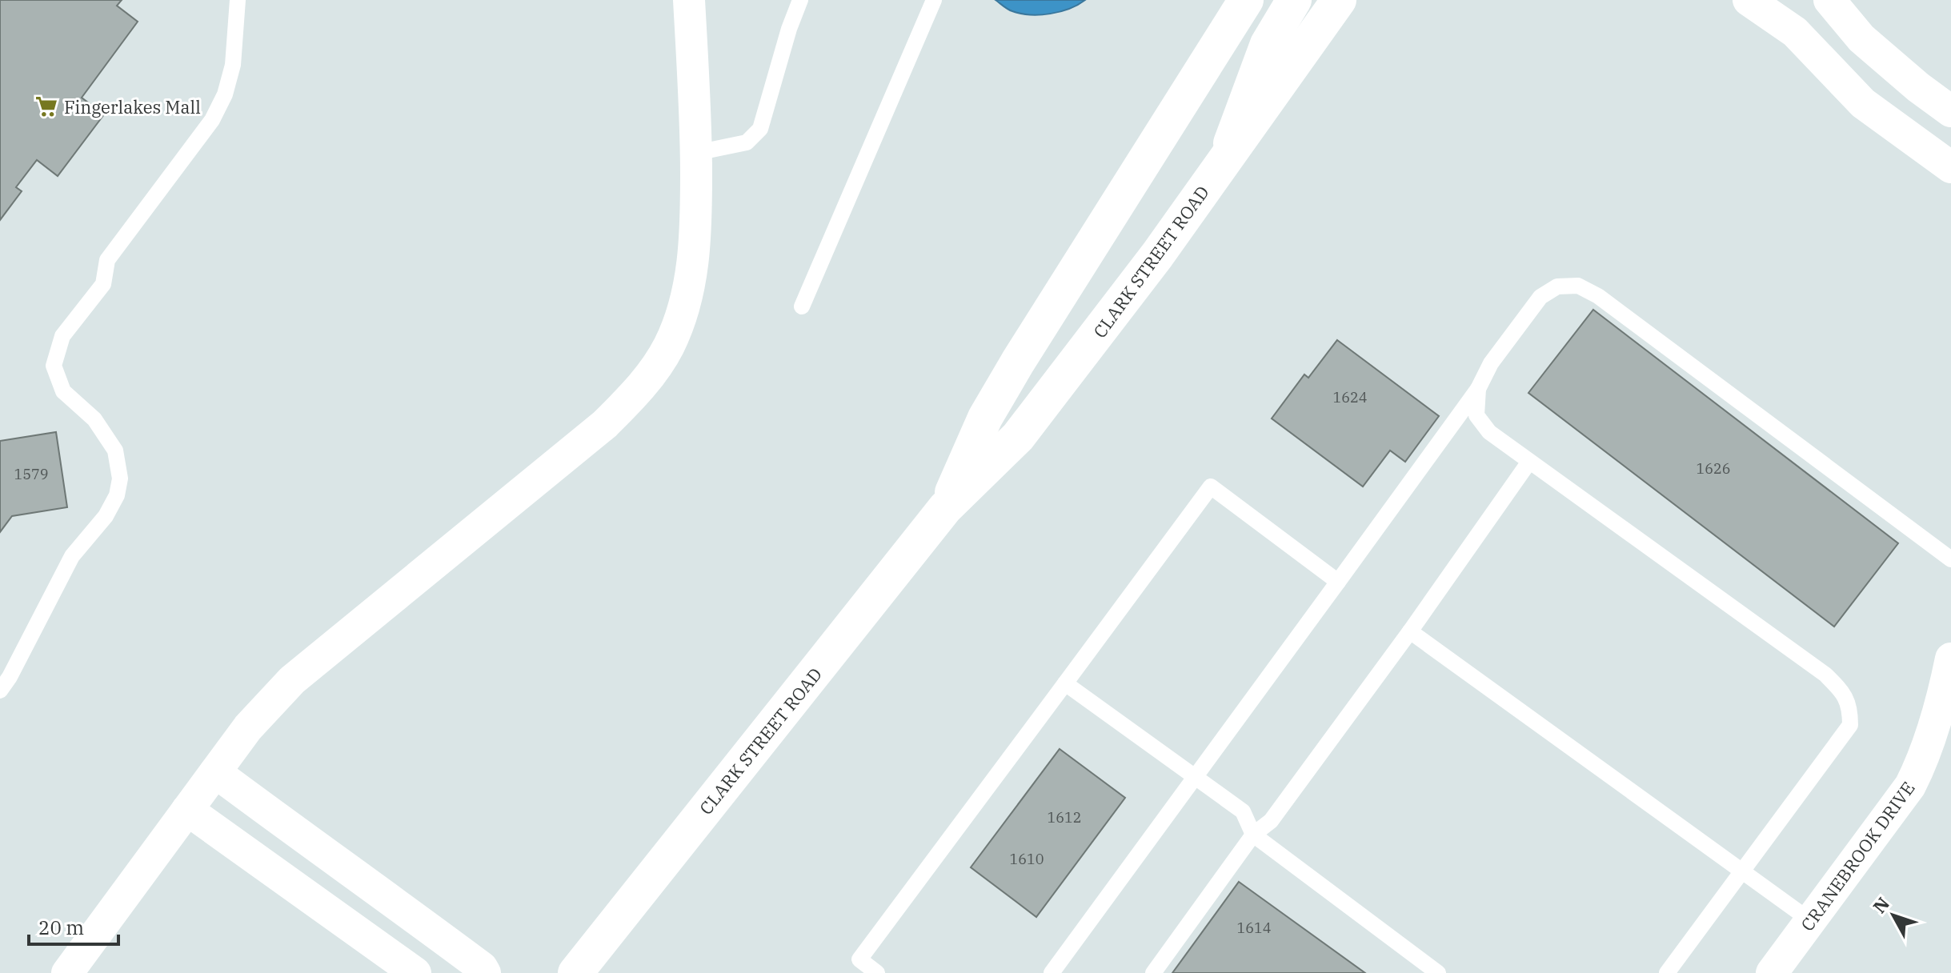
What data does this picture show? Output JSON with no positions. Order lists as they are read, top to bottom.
{
  "streets": {
    "main road": ["CLARK STREET ROAD"],
    "street": ["CRANEBROOK DRIVE"]
  },
  "places": {
    "supermarket": ["Fingerlakes Mall"]
  },
  "house_numbers": [
    "1624",
    "1626",
    "1579",
    "1612",
    "1610",
    "1614"
  ],
  "scale_bar": "20 m",
  "north": "top left"
}
